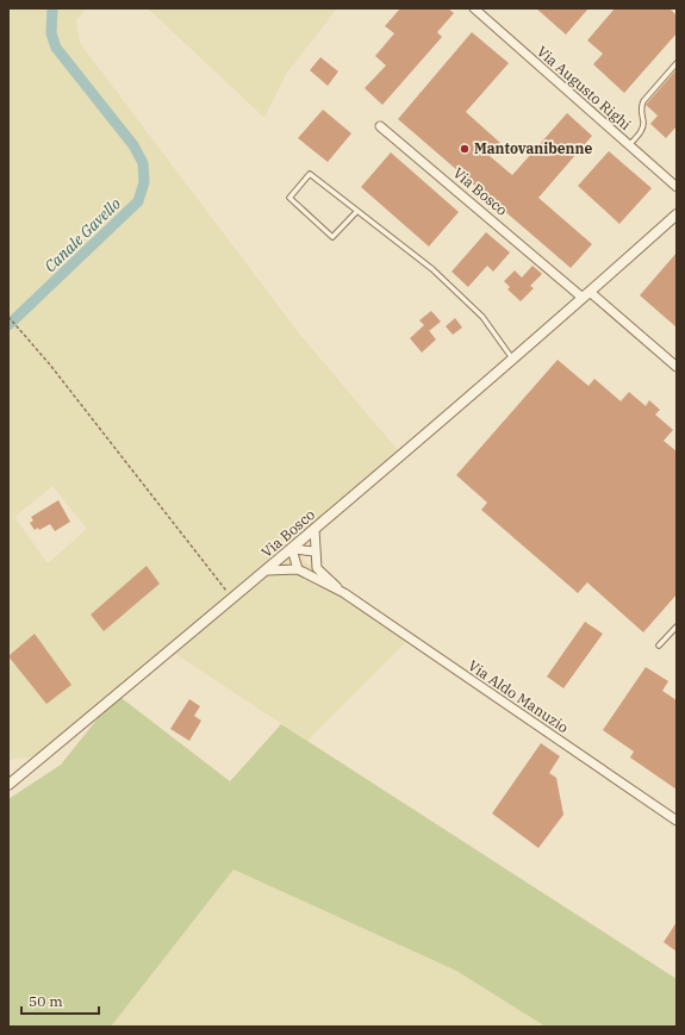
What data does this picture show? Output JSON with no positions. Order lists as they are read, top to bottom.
{
  "streets": {
    "street": ["Via Augusto Righi", "Via Bosco", "Via Aldo Manuzio"]
  },
  "crossings": [
    ["Via Bosco", "Via Aldo Manuzio"]
  ],
  "water": ["Canale Gavello"],
  "places": ["Mantovanibenne"],
  "scale_bar": "50 m"
}
